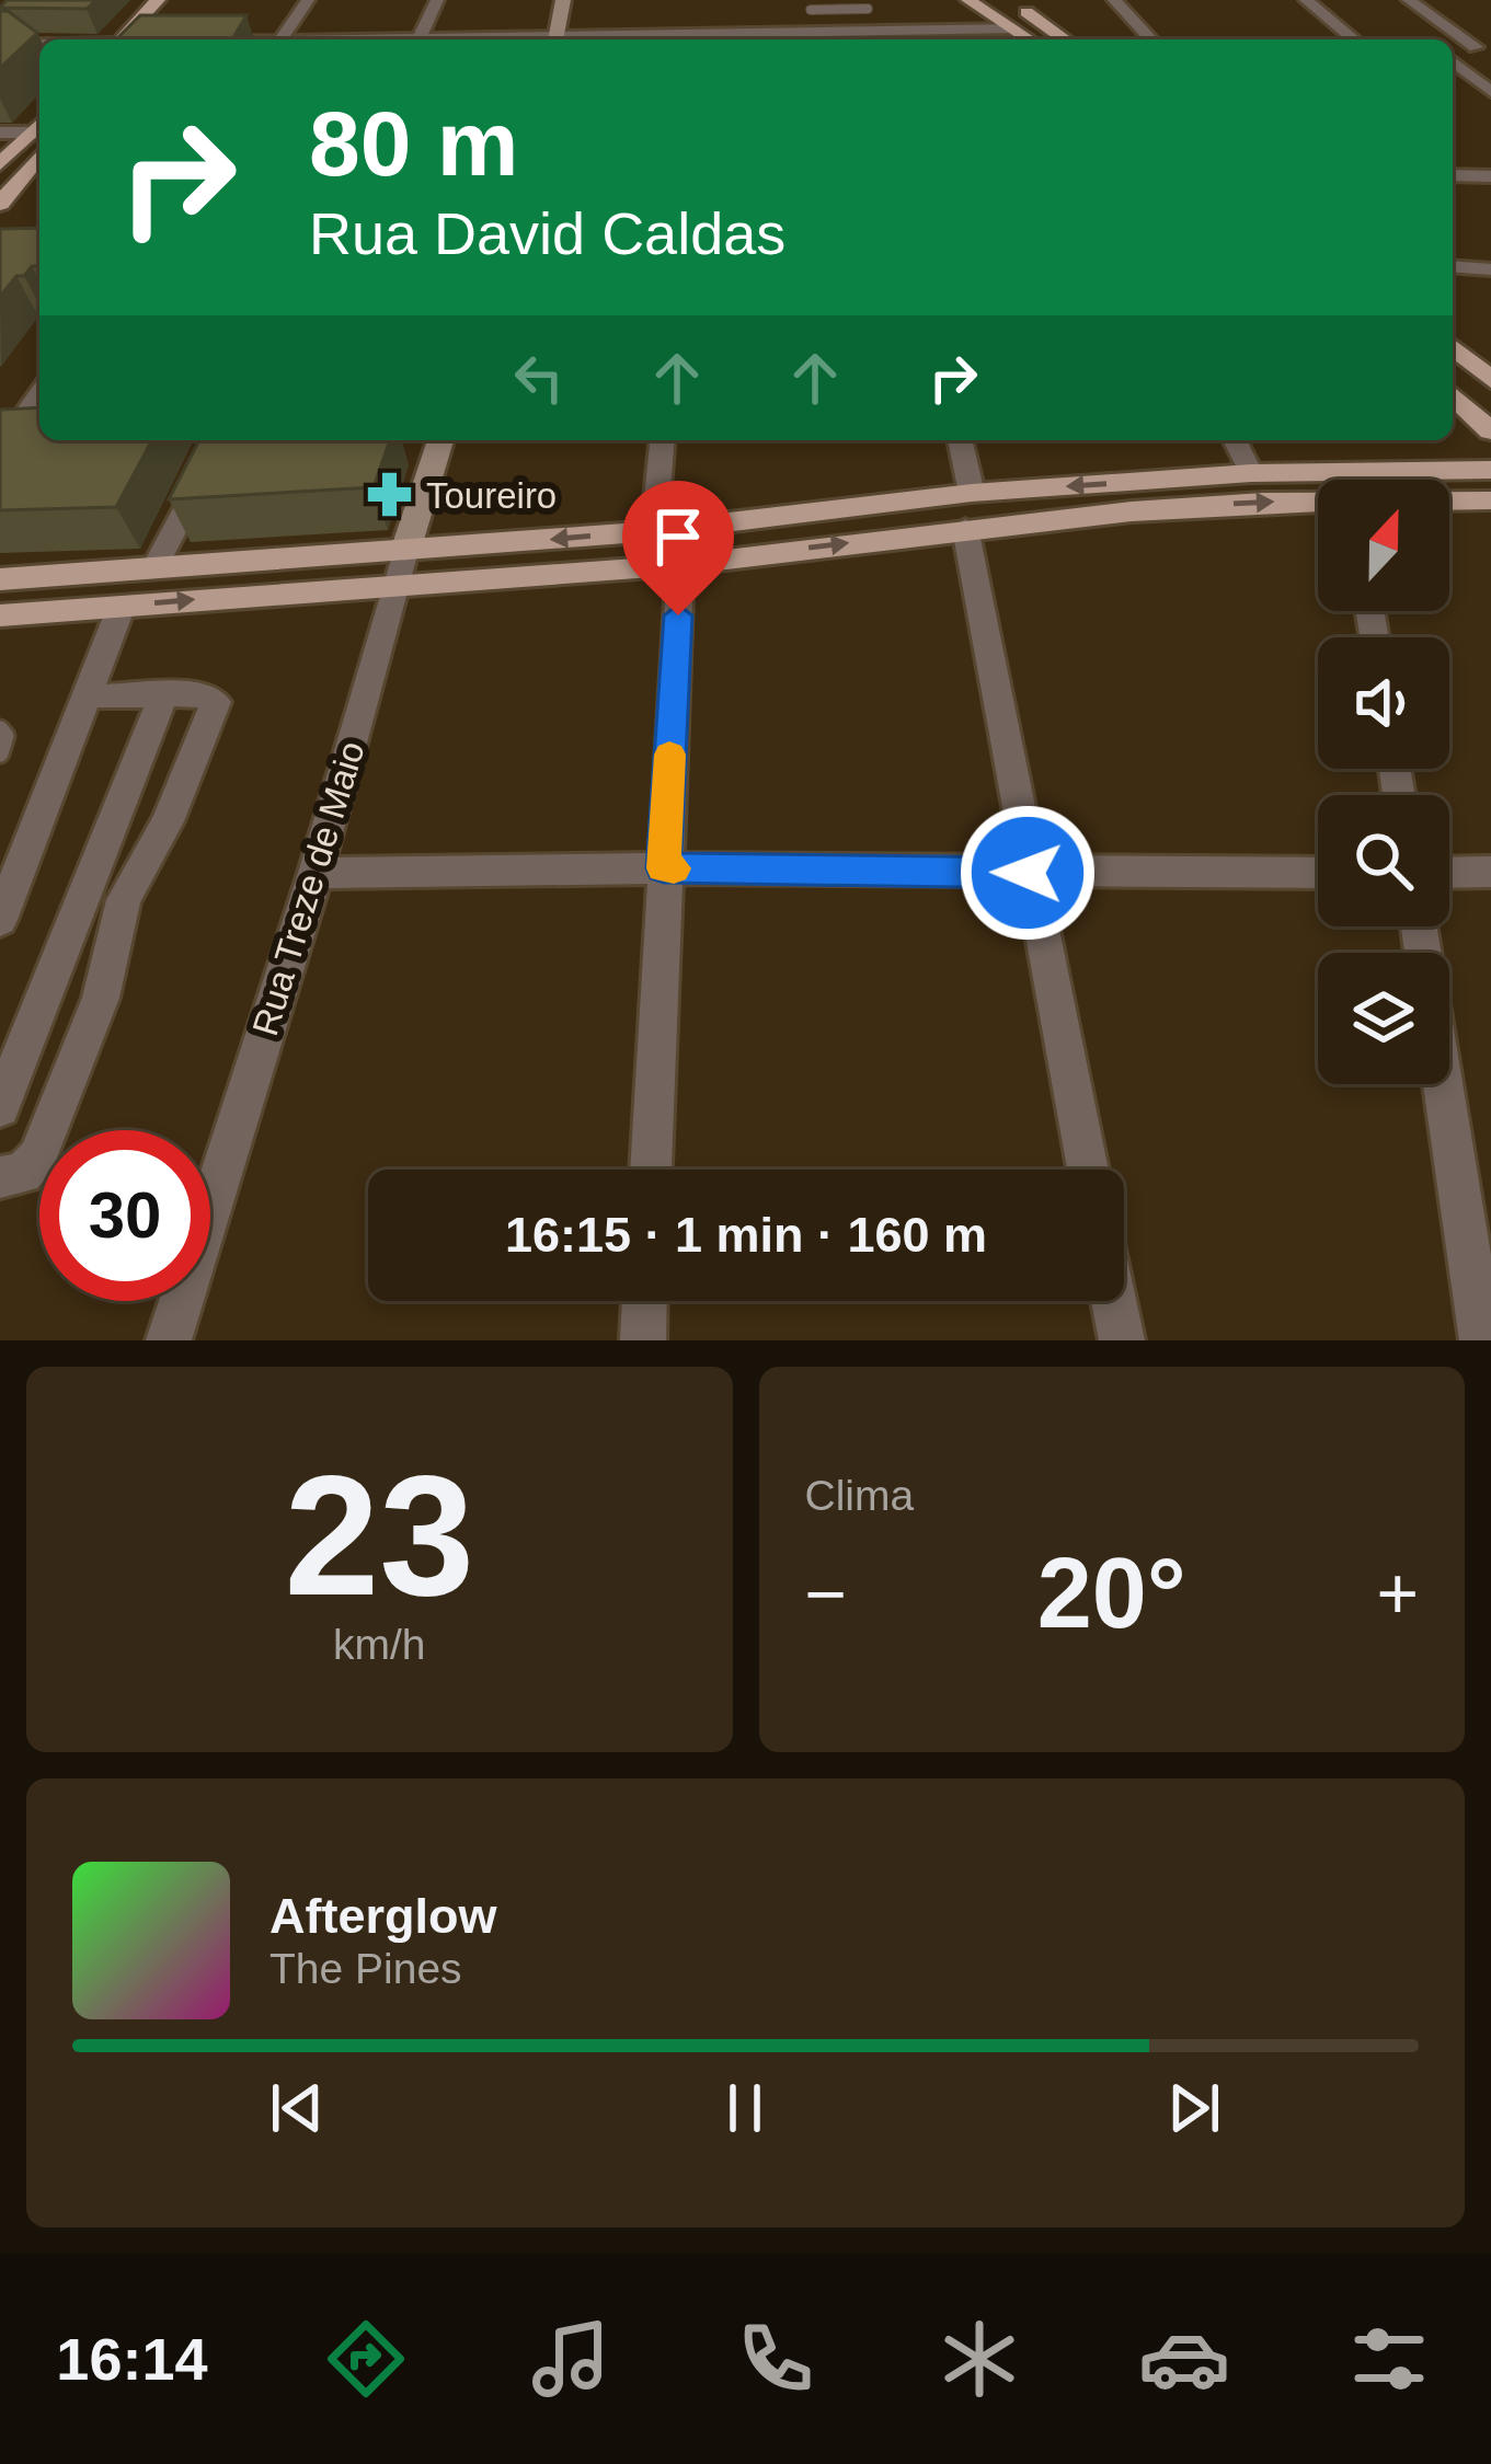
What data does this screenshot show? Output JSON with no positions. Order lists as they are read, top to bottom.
{
  "streets": {
    "street": ["Rua Treze de Maio"]
  },
  "places": {
    "pharmacy": ["Toureiro"]
  },
  "north": "top",
  "page": {
    "turn": ["80 m", "Rua David Caldas"],
    "limit": "30",
    "trip": "16:15 · 1 min · 160 m",
    "tile": [
      ["23", "km/h"],
      "Clima"
    ],
    "heat": ["−", "20°", "+"],
    "song": ["Afterglow", "The Pines"],
    "tabs": "16:14"
  }
}
